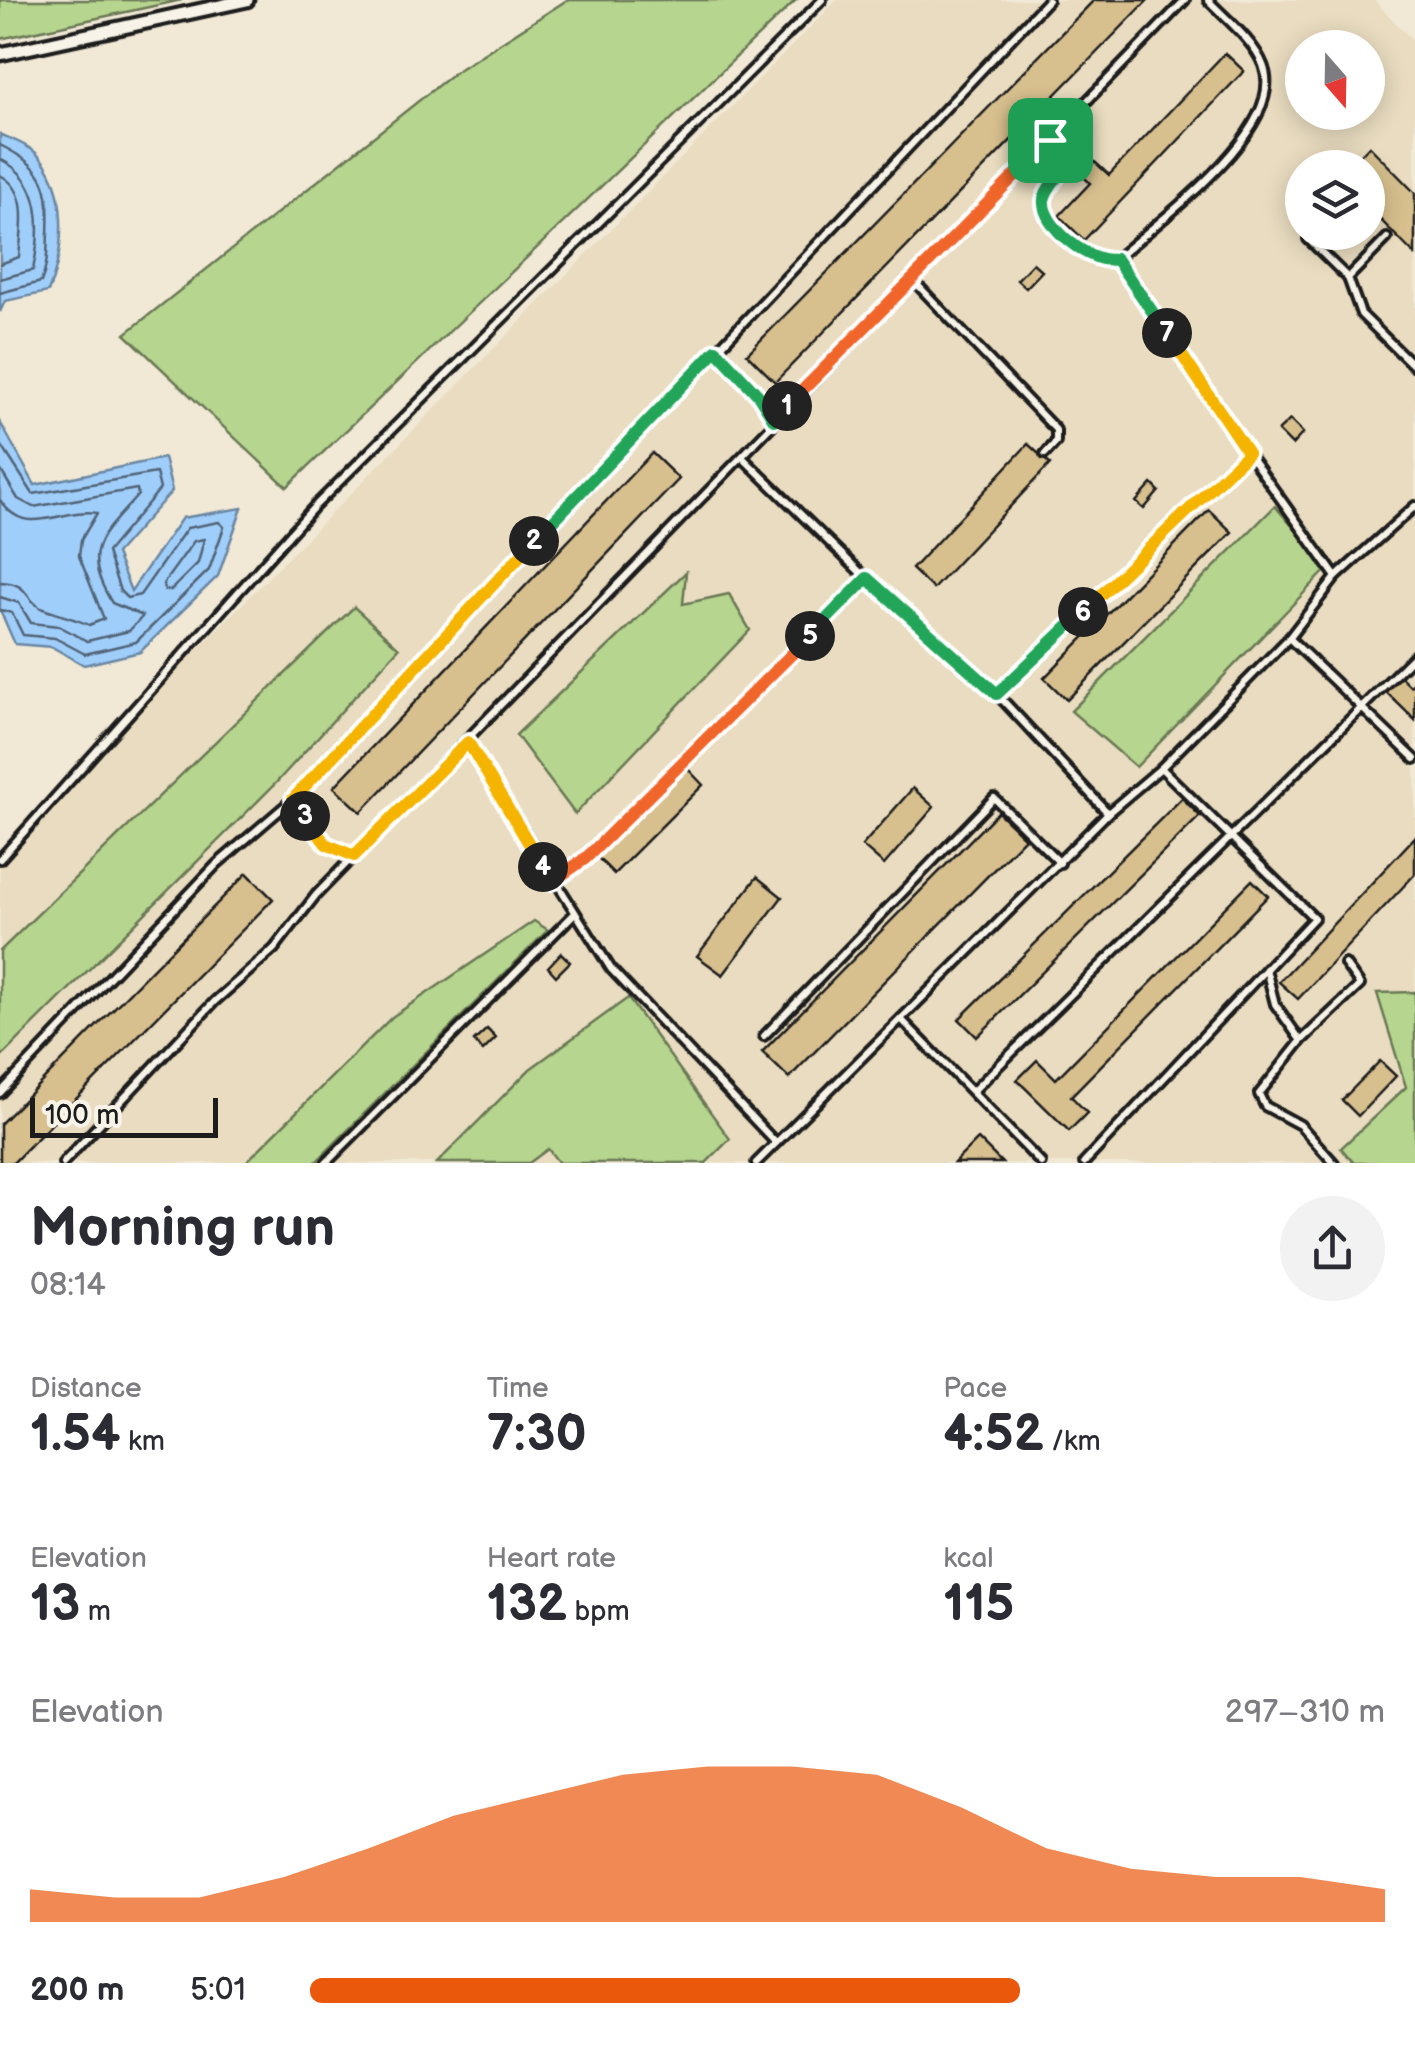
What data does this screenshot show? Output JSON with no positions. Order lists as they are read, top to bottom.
{
  "scale_bar": "100 m",
  "north": "bottom",
  "page": {
    "pins": [
      "7",
      "1",
      "2",
      "6",
      "5",
      "3",
      "4"
    ],
    "scale": "100 m",
    "heading": ["Morning run", "08:14"],
    "stats": [
      ["Distance", "1.54 km"],
      ["Time", "7:30"],
      ["Pace", "4:52 /km"],
      ["Elevation", "13 m"],
      ["Heart rate", "132 bpm"],
      ["kcal", "115"]
    ],
    "chart": ["Elevation", "297–310 m"],
    "list": [
      {
        "name": "200 m",
        "note": "5:01"
      }
    ]
  }
}
